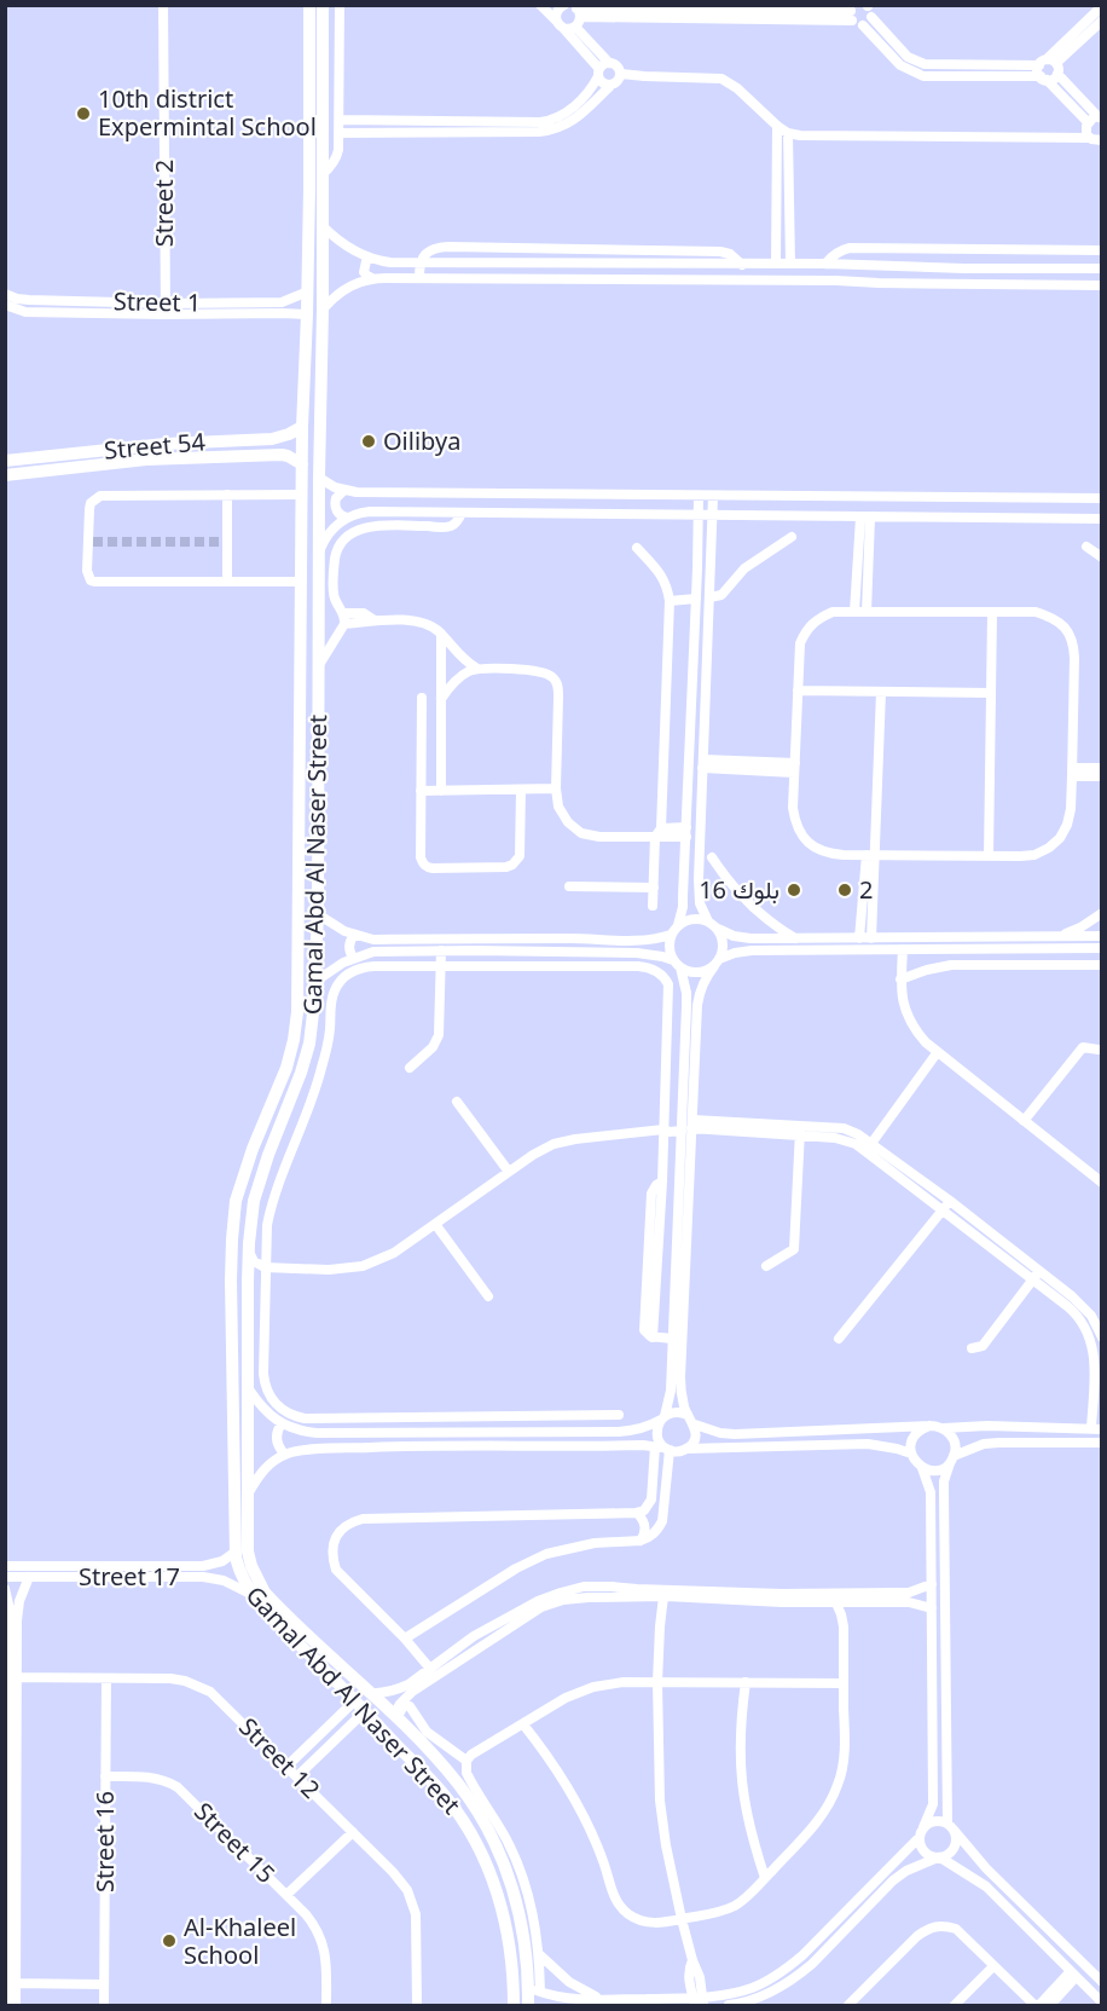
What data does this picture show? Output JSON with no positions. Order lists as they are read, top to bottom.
{
  "streets": {
    "main road": ["Street 54", "Gamal Abd Al Naser Street"],
    "street": [
      "Street 2",
      "Street 1",
      "Street 17",
      "Street 12",
      "Street 16",
      "Street 15"
    ]
  },
  "crossings": [
    ["Street 2", "Street 1"],
    ["Street 1", "Gamal Abd Al Naser Street"],
    ["Street 54", "Gamal Abd Al Naser Street"],
    ["Gamal Abd Al Naser Street", "Street 17"],
    ["Street 12", "Street 16"],
    ["Street 16", "Street 15"]
  ],
  "places": [
    "10th district Expermintal School",
    "Oilibya",
    "بلوك 16",
    "2",
    "Al-Khaleel School"
  ]
}
